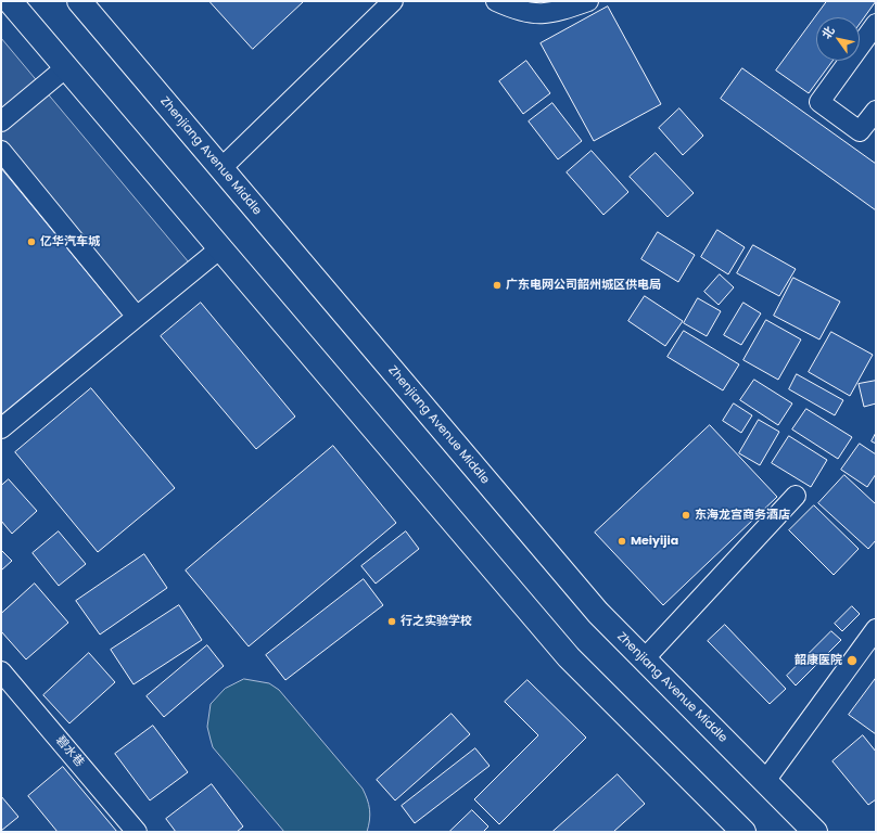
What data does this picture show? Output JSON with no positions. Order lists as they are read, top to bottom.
{
  "streets": {
    "main road": ["Zhenjiang Avenue Middle"],
    "street": ["碧水巷"]
  },
  "places": [
    "亿华汽车城",
    "广东电网公司韶州城区供电局",
    "东海龙宫商务酒店",
    "Meiyijia",
    "行之实验学校",
    "韶康医院"
  ],
  "north": "top left"
}
